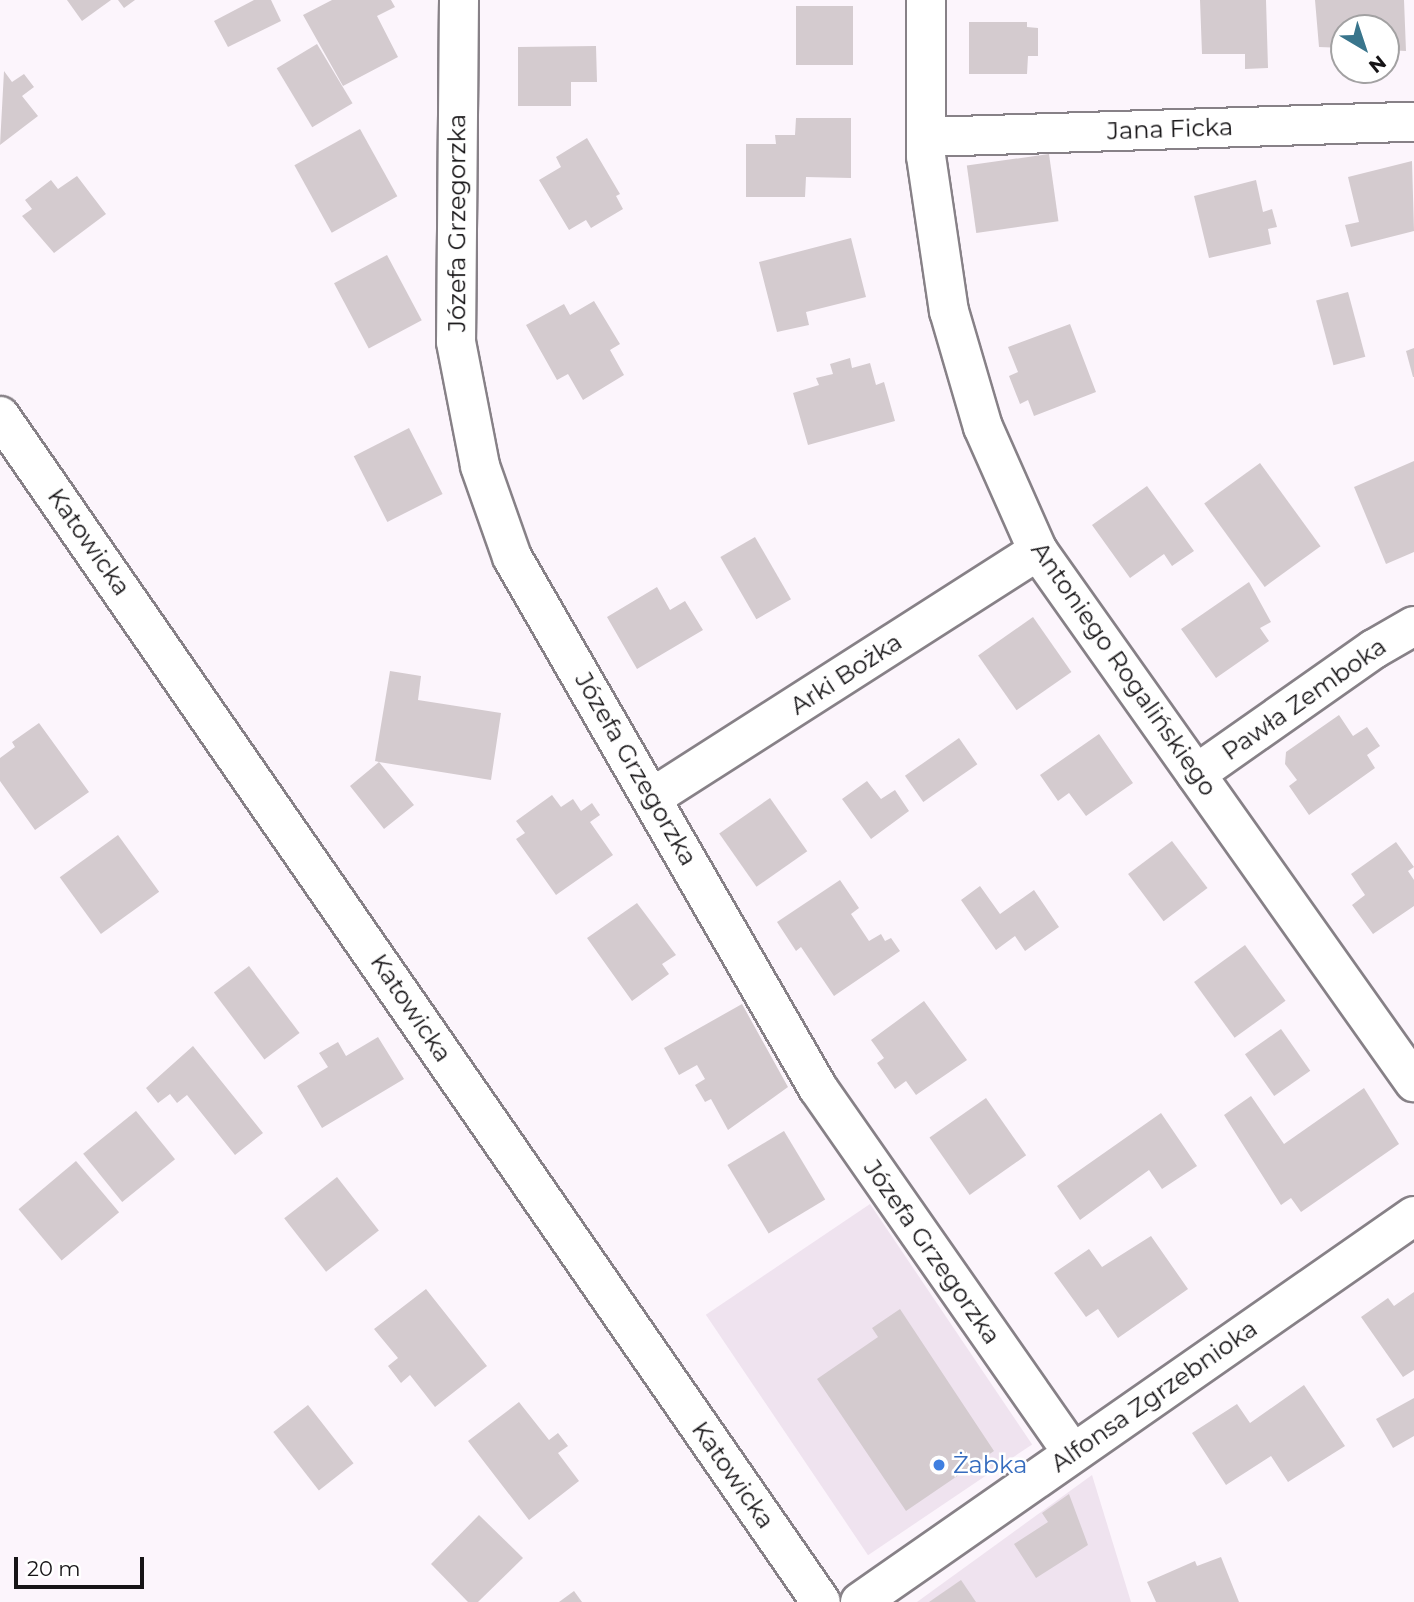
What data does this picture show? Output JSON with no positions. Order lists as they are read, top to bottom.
{
  "streets": {
    "street": [
      "Jana Ficka",
      "Józefa Grzegorzka",
      "Katowicka",
      "Antoniego Rogalińskiego",
      "Arki Bożka",
      "Pawła Zemboka",
      "Alfonsa Zgrzebnioka"
    ]
  },
  "crossings": [
    ["Jana Ficka", "Antoniego Rogalińskiego"],
    ["Józefa Grzegorzka", "Arki Bożka"],
    ["Józefa Grzegorzka", "Alfonsa Zgrzebnioka"],
    ["Antoniego Rogalińskiego", "Arki Bożka"],
    ["Antoniego Rogalińskiego", "Pawła Zemboka"]
  ],
  "places": ["Żabka"],
  "scale_bar": "20 m",
  "north": "bottom right"
}
